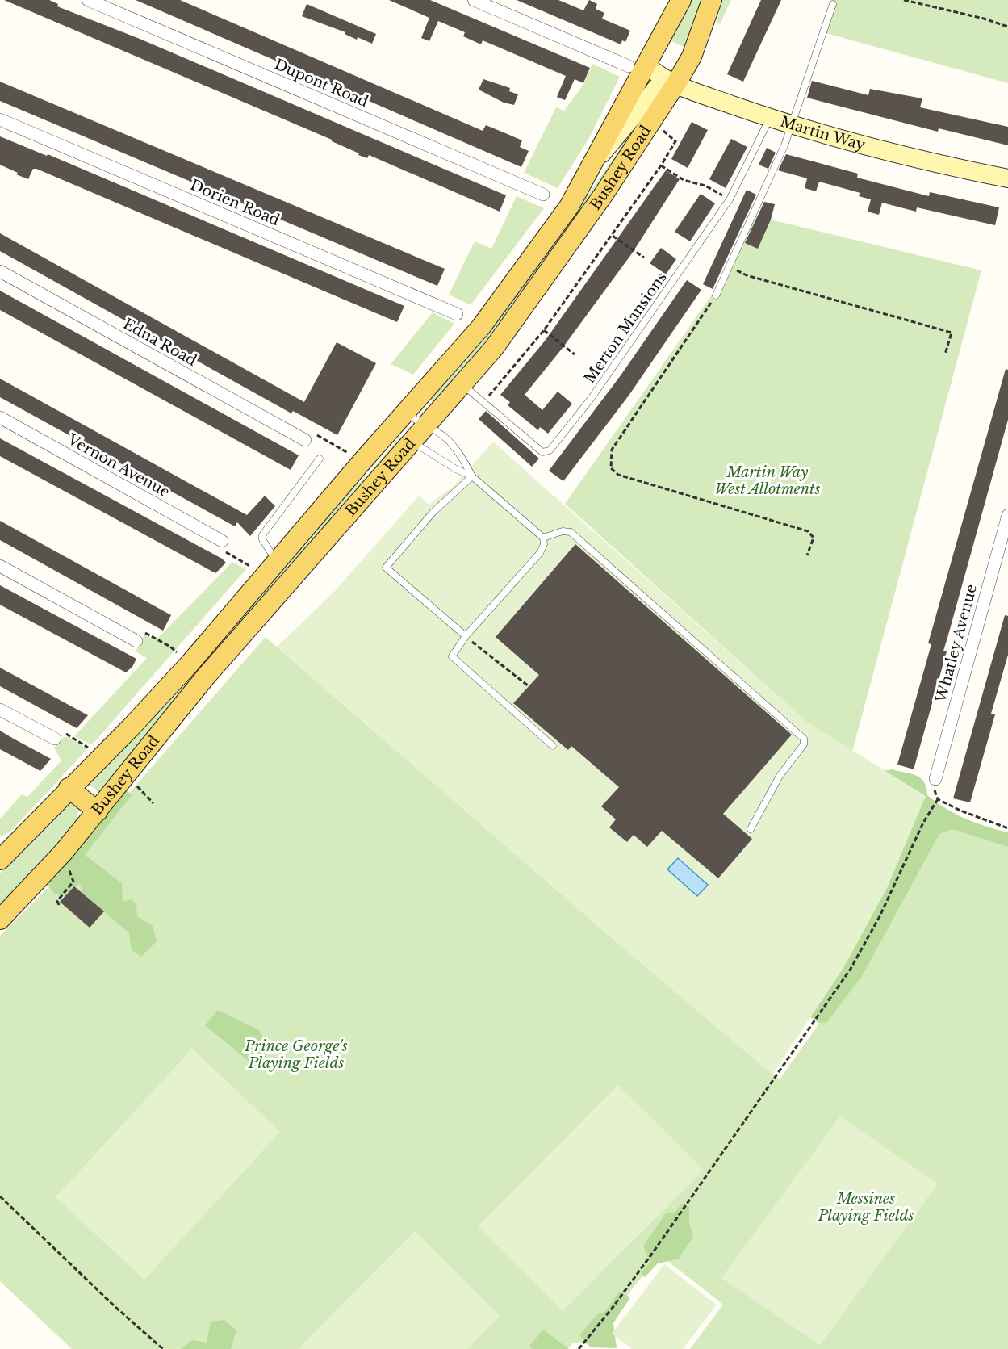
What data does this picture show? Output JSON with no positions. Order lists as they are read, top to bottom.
{
  "streets": {
    "main road": ["Martin Way", "Bushey Road"],
    "street": [
      "Dupont Road",
      "Dorien Road",
      "Edna Road",
      "Vernon Avenue",
      "Whatley Avenue"
    ],
    "lane": ["Merton Mansions"]
  },
  "crossings": [
    ["Martin Way", "Bushey Road"],
    ["Martin Way", "Merton Mansions"],
    ["Bushey Road", "Merton Mansions"]
  ],
  "parks": ["Martin Way West Allotments", "Prince George's Playing Fields", "Messines Playing Fields"]
}
